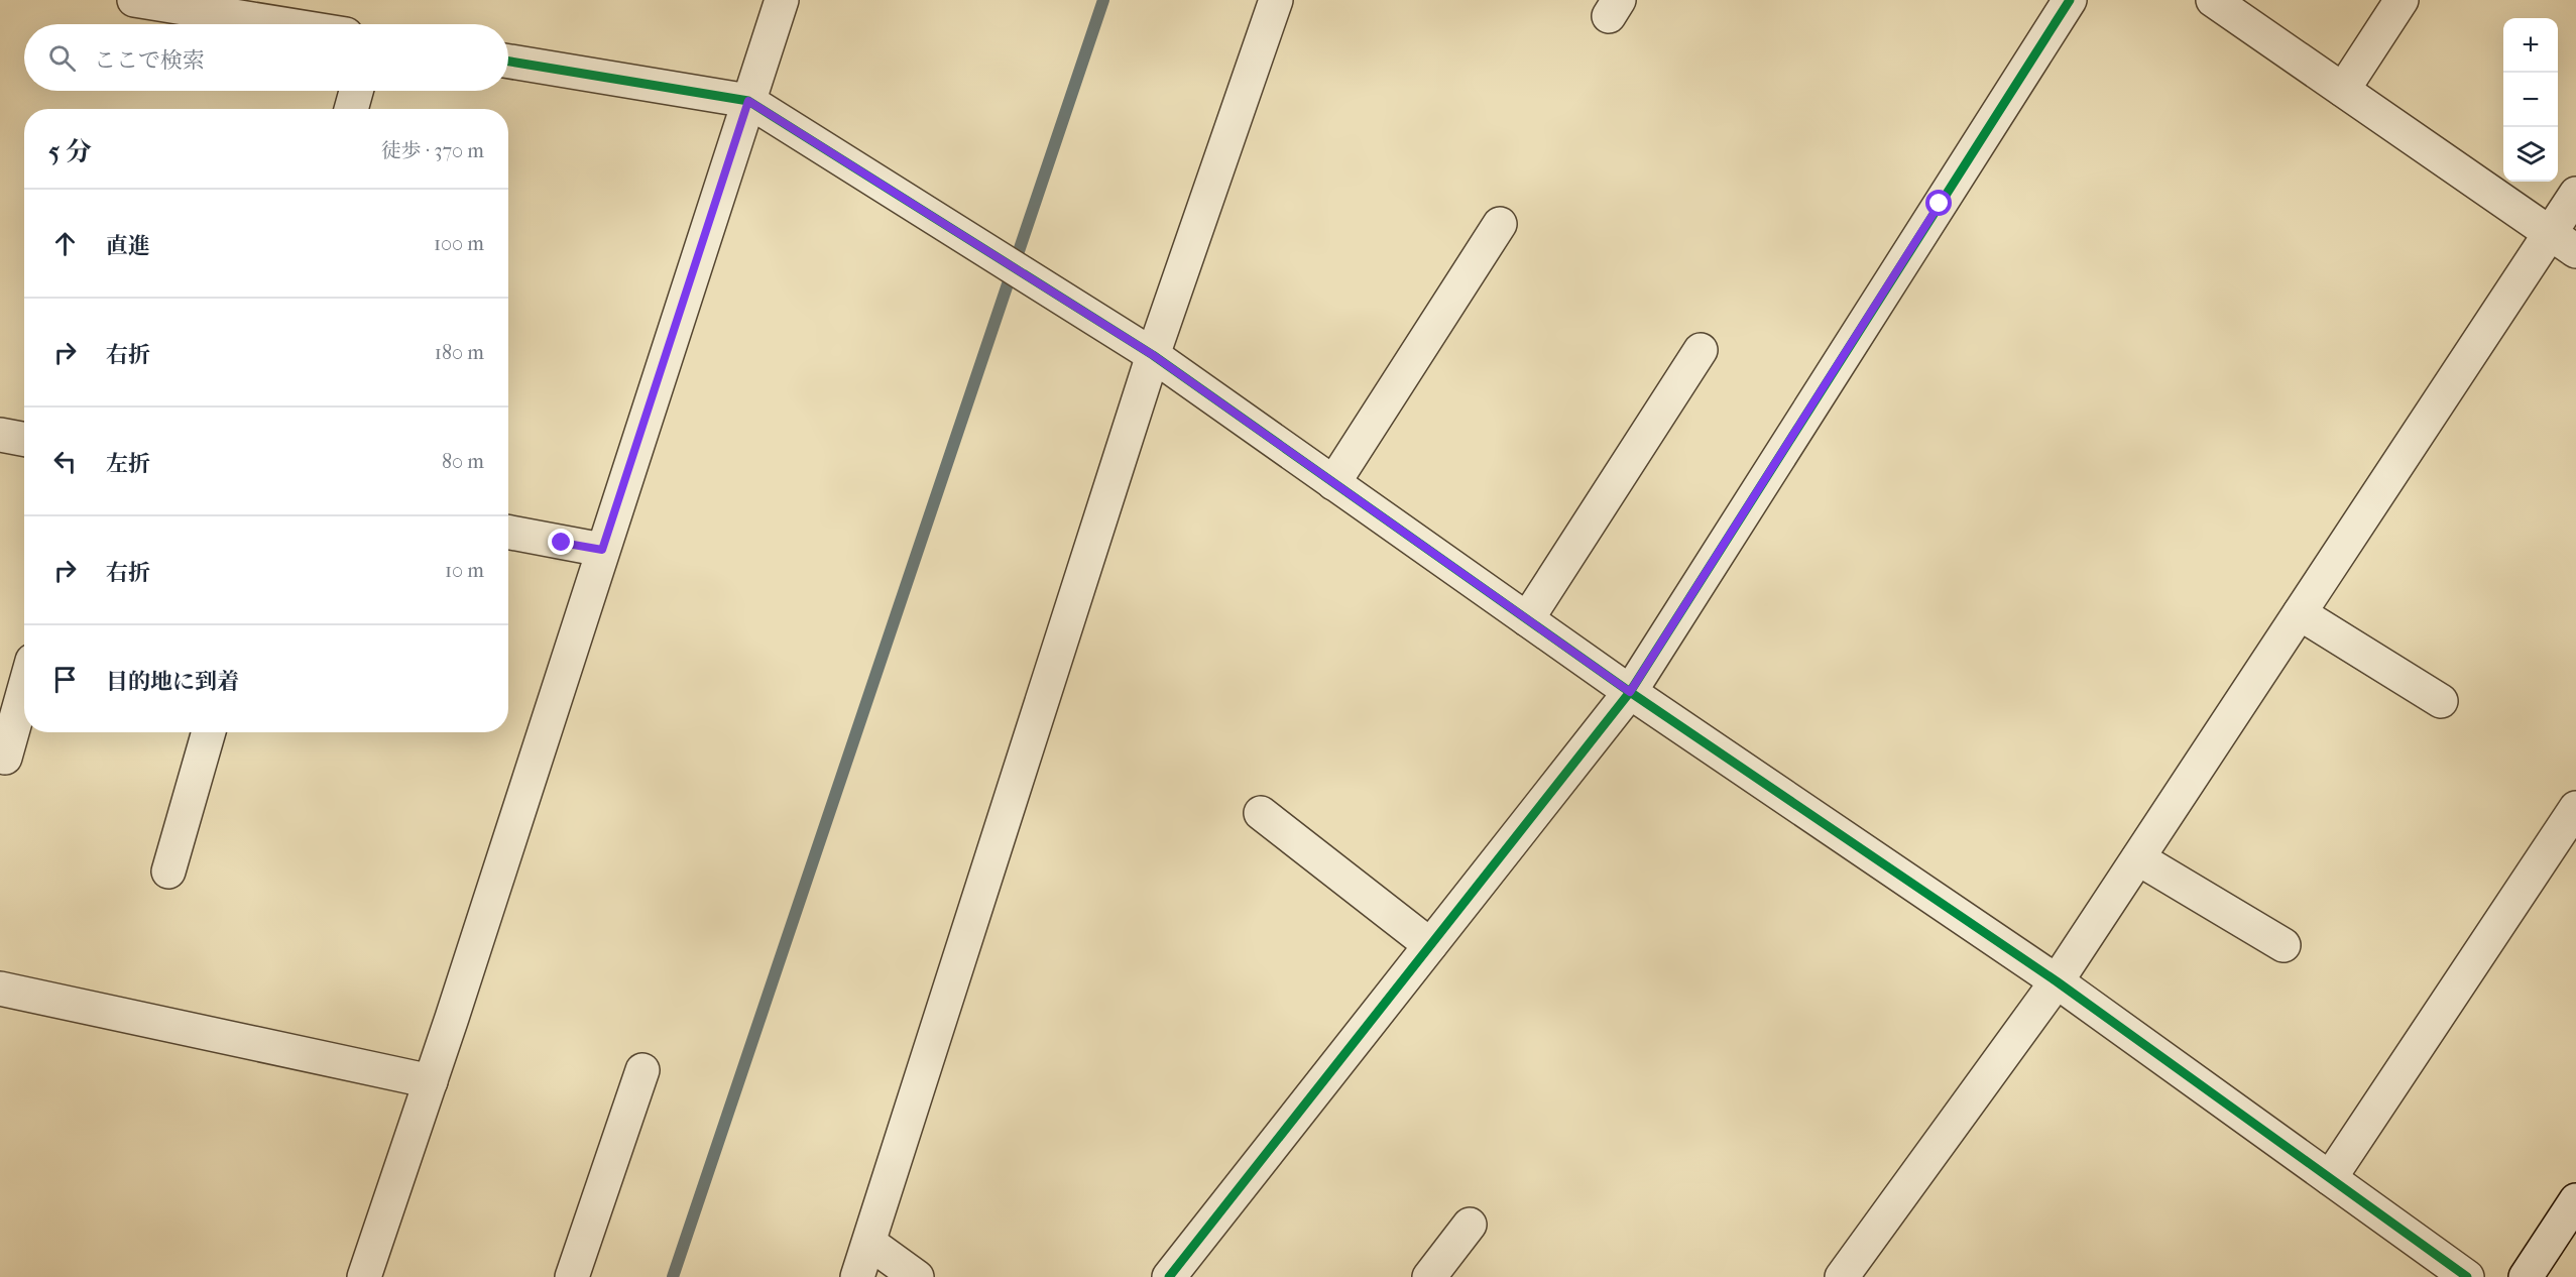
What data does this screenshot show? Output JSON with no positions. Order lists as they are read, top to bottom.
{
  "page": {
    "map_buttons": ["+", "−"],
    "search": "ここで検索",
    "heading": ["5 分", "徒歩 · 370 m"],
    "list": [
      ["直進", "100 m"],
      ["右折", "180 m"],
      ["左折", "80 m"],
      ["右折", "10 m"],
      "目的地に到着"
    ]
  }
}
